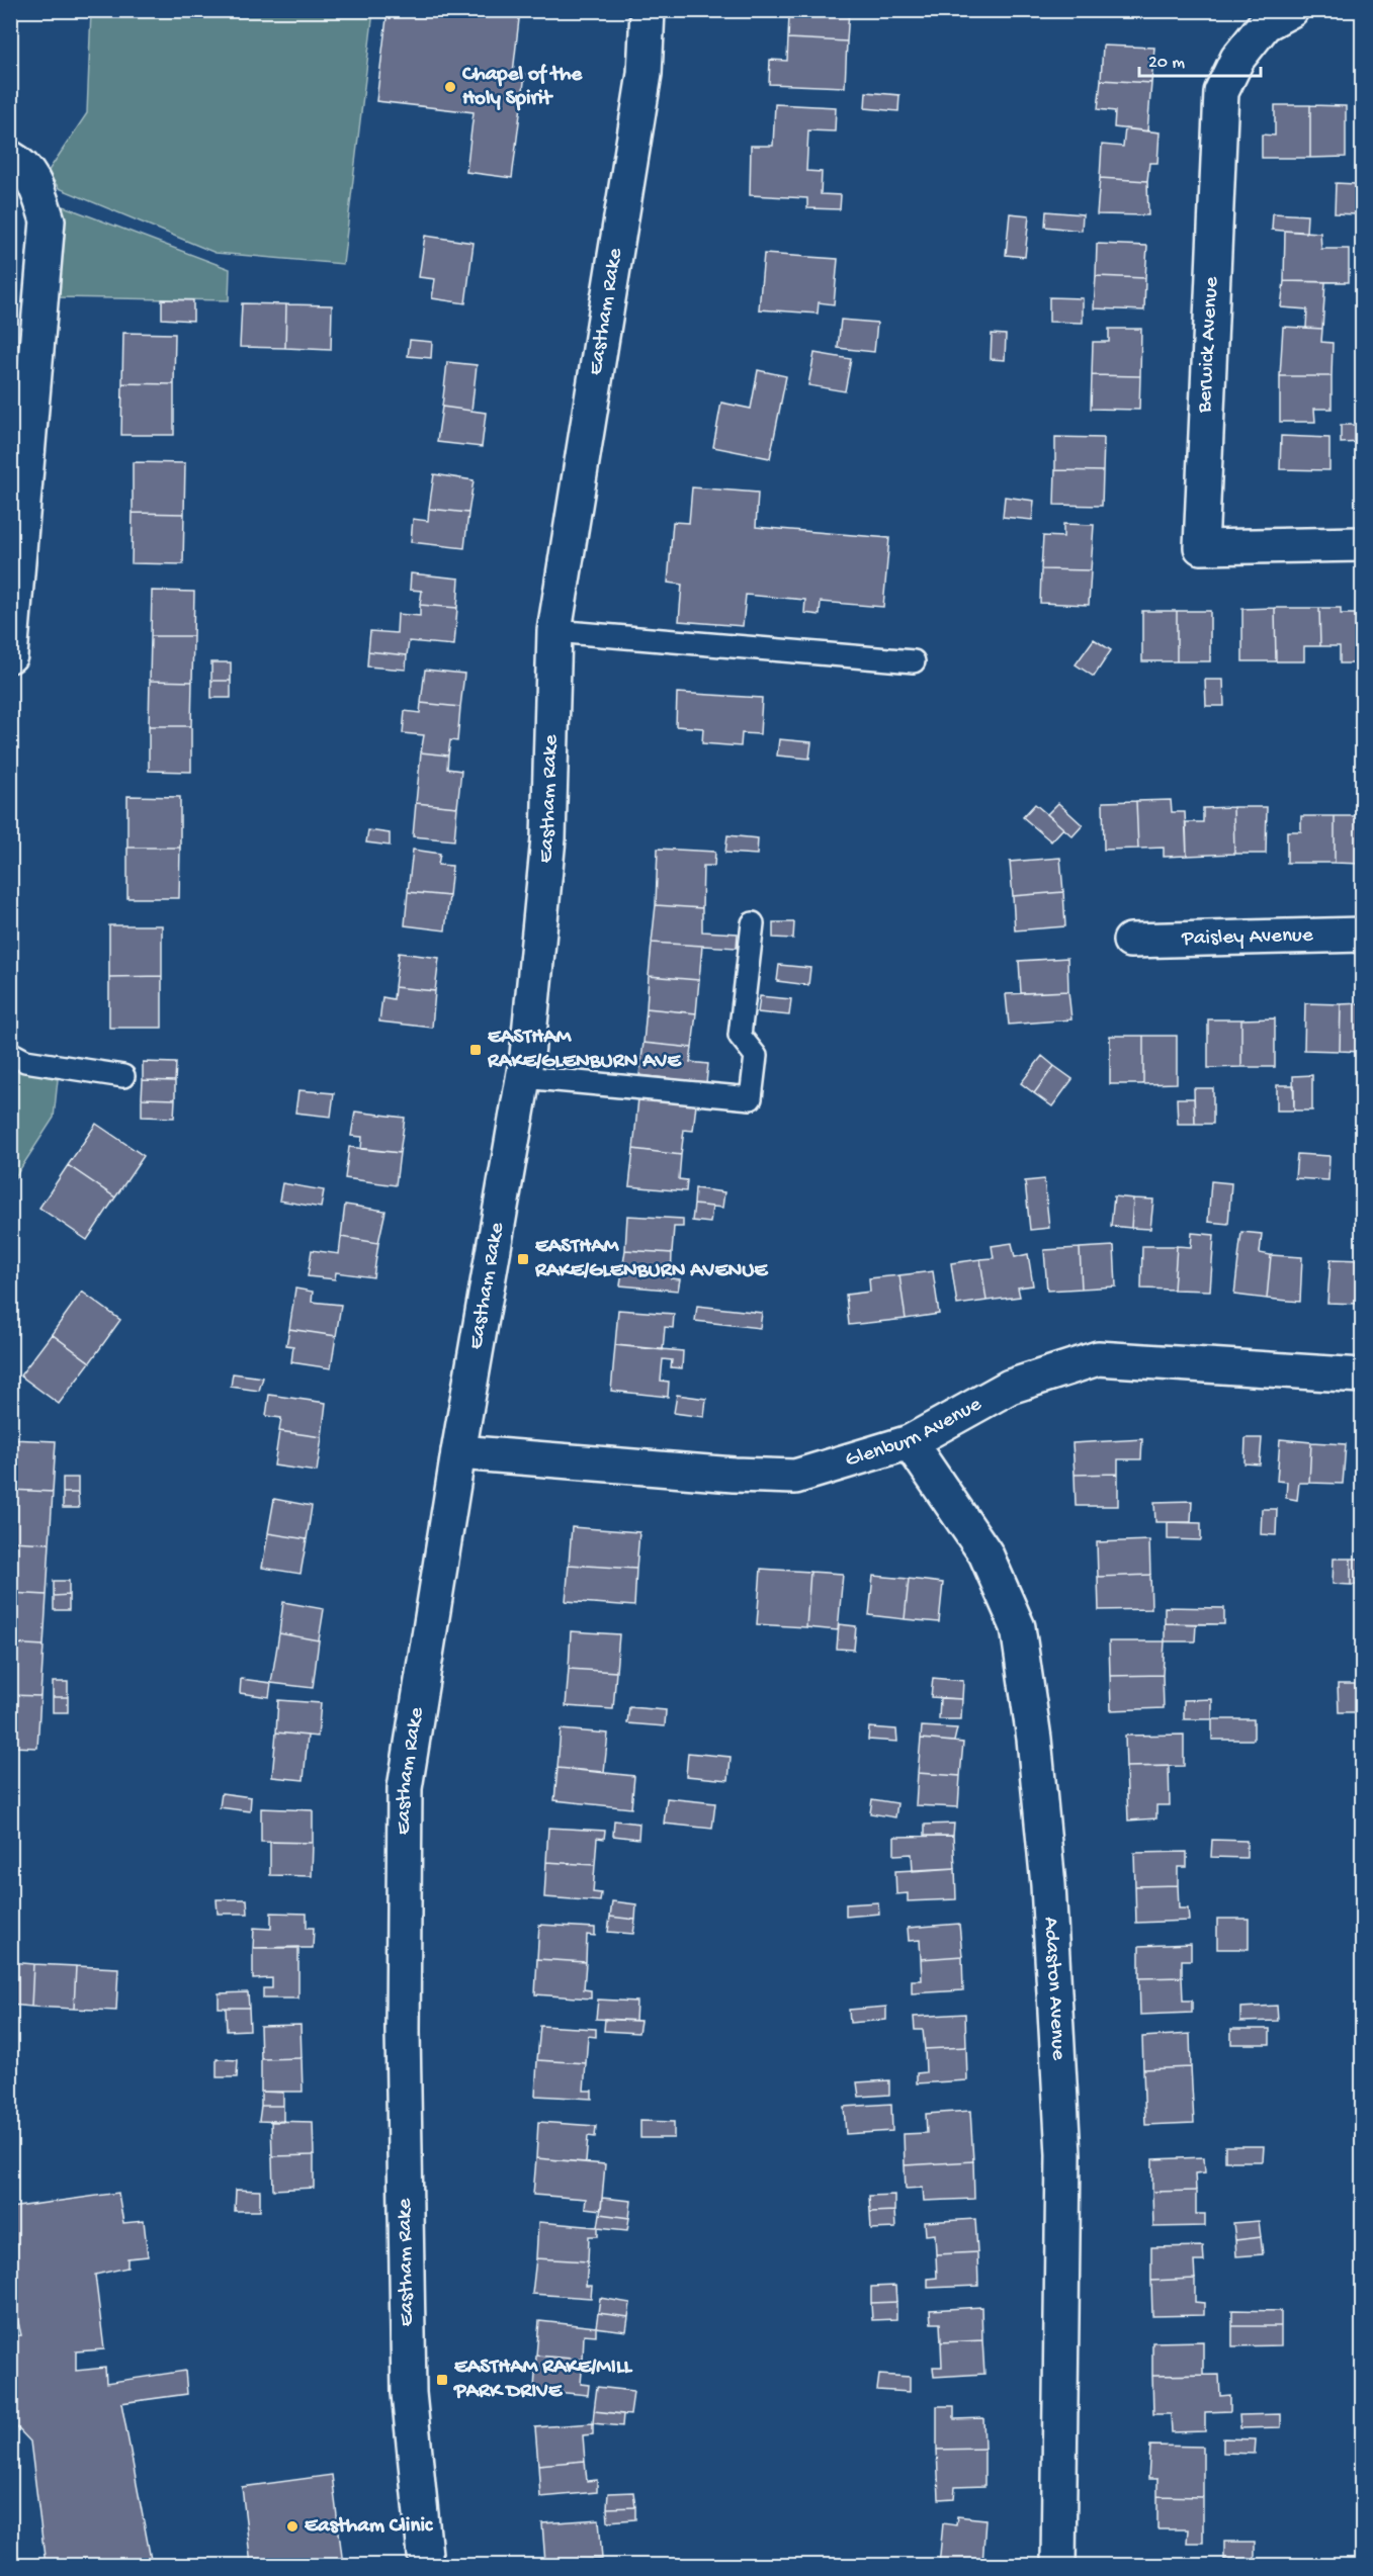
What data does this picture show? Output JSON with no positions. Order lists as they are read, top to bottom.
{
  "streets": {
    "street": [
      "Eastham Rake",
      "Berwick Avenue",
      "Paisley Avenue",
      "Glenburn Avenue",
      "Adaston Avenue"
    ]
  },
  "crossings": [
    ["Eastham Rake", "Glenburn Avenue"],
    ["Glenburn Avenue", "Adaston Avenue"]
  ],
  "places": {
    "other": ["Chapel of the Holy Spirit", "Eastham Clinic"],
    "transit": ["EASTHAM RAKE/GLENBURN AVE", "EASTHAM RAKE/GLENBURN AVENUE", "EASTHAM RAKE/MILL PARK DRIVE"]
  },
  "scale_bar": "20 m"
}
